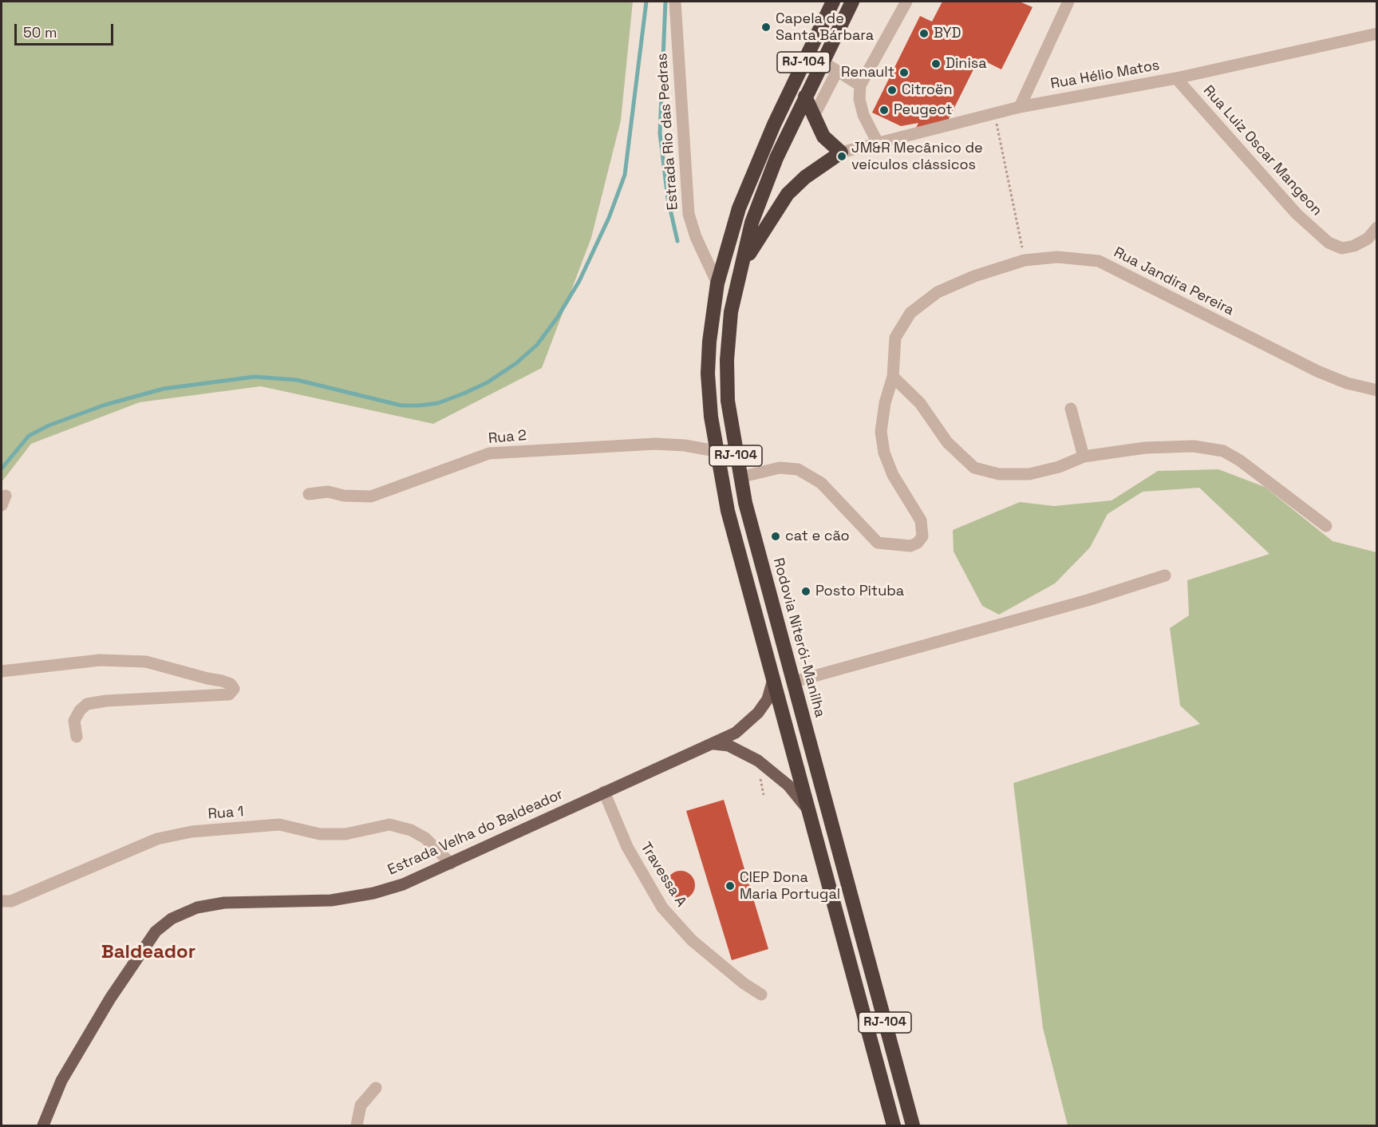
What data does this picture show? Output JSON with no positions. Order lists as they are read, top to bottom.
{
  "streets": {
    "highway": ["RJ-104", "Rodovia Niterói-Manilha"],
    "main road": ["Estrada Velha do Baldeador"],
    "street": [
      "Rua Hélio Matos",
      "Estrada Rio das Pedras",
      "Rua Luiz Oscar Mangeon",
      "Rua Jandira Pereira",
      "Rua 2",
      "Rua 1",
      "Travessa A"
    ]
  },
  "crossings": [
    ["RJ-104", "Estrada Rio das Pedras"],
    ["RJ-104", "Rua 2"],
    ["RJ-104", "Estrada Velha do Baldeador"],
    ["Rua Hélio Matos", "Rua Luiz Oscar Mangeon"],
    ["Rua Jandira Pereira", "Rodovia Niterói-Manilha"],
    ["Rua 1", "Estrada Velha do Baldeador"],
    ["Estrada Velha do Baldeador", "Travessa A"]
  ],
  "districts": ["Baldeador"],
  "places": [
    "Capela de Santa Bárbara",
    "BYD",
    "Dinisa",
    "Renault",
    "Citroën",
    "Peugeot",
    "JM&R Mecânico de veículos clássicos",
    "cat e cão",
    "Posto Pituba",
    "CIEP Dona Maria Portugal"
  ],
  "scale_bar": "50 m"
}
